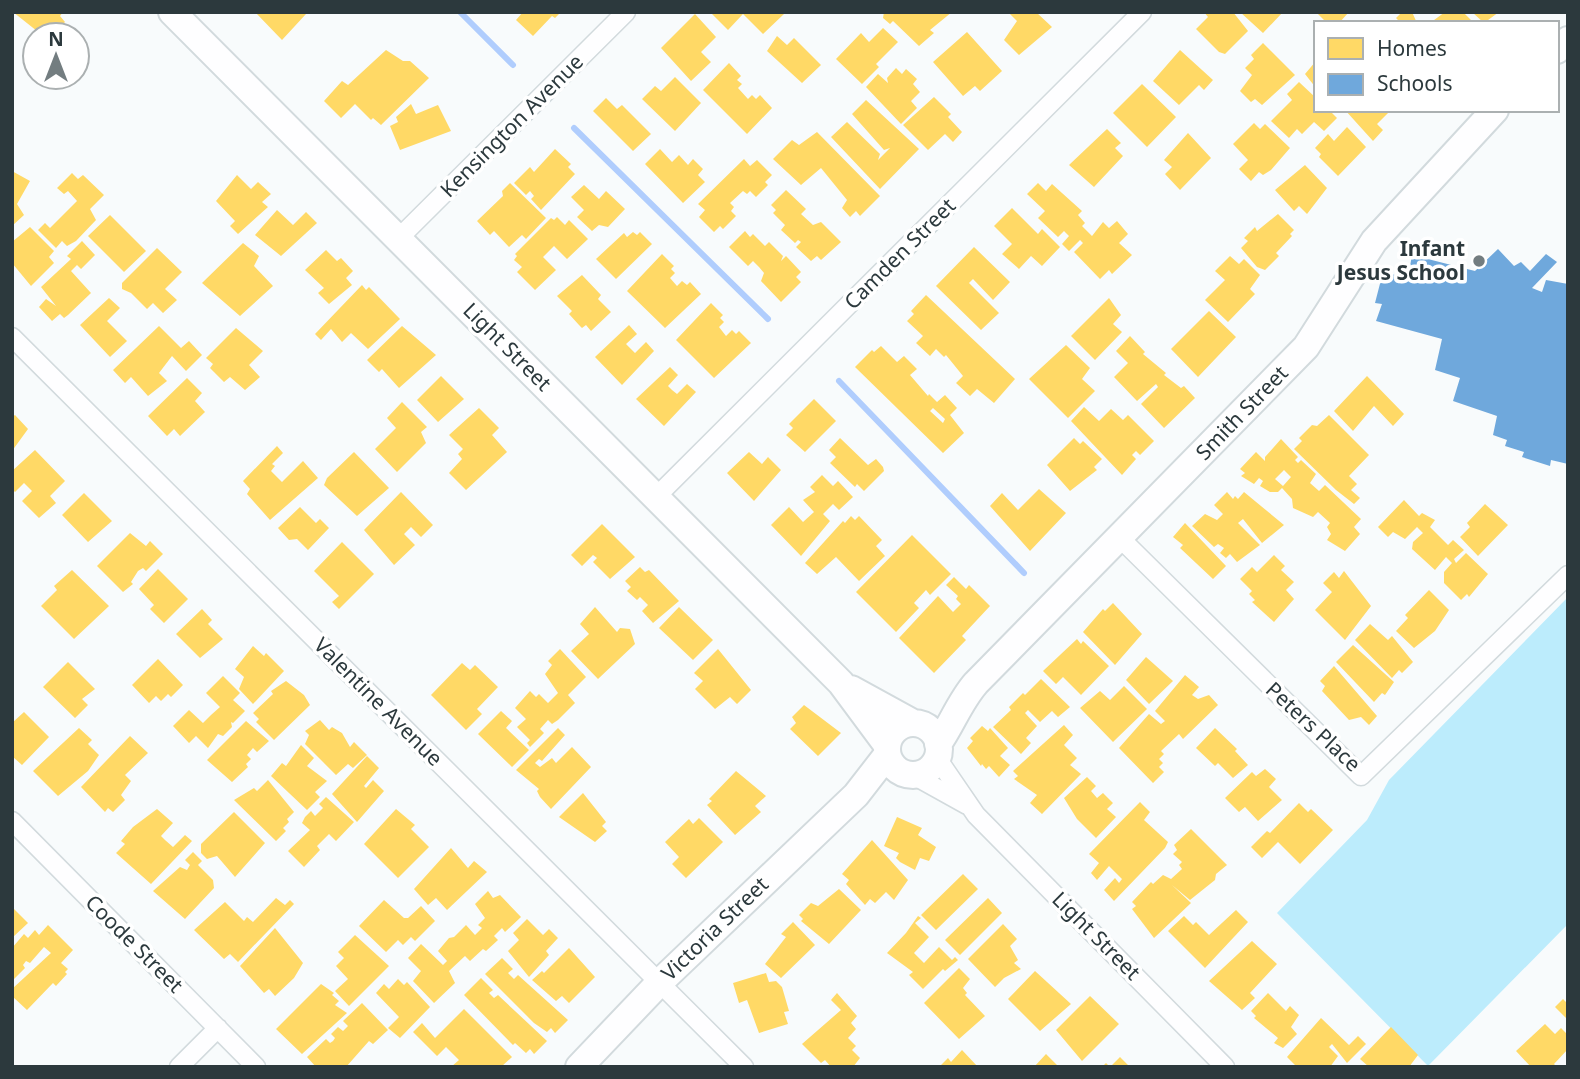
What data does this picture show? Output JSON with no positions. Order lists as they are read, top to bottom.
{
  "streets": {
    "street": [
      "Kensington Avenue",
      "Camden Street",
      "Light Street",
      "Smith Street",
      "Valentine Avenue",
      "Peters Place",
      "Victoria Street",
      "Coode Street"
    ]
  },
  "crossings": [
    ["Kensington Avenue", "Light Street"],
    ["Camden Street", "Light Street"],
    ["Light Street", "Smith Street"],
    ["Light Street", "Victoria Street"],
    ["Smith Street", "Peters Place"],
    ["Smith Street", "Victoria Street"],
    ["Valentine Avenue", "Victoria Street"]
  ],
  "places": ["Infant Jesus School"],
  "legend": ["Homes", "Schools"],
  "north": "top"
}
